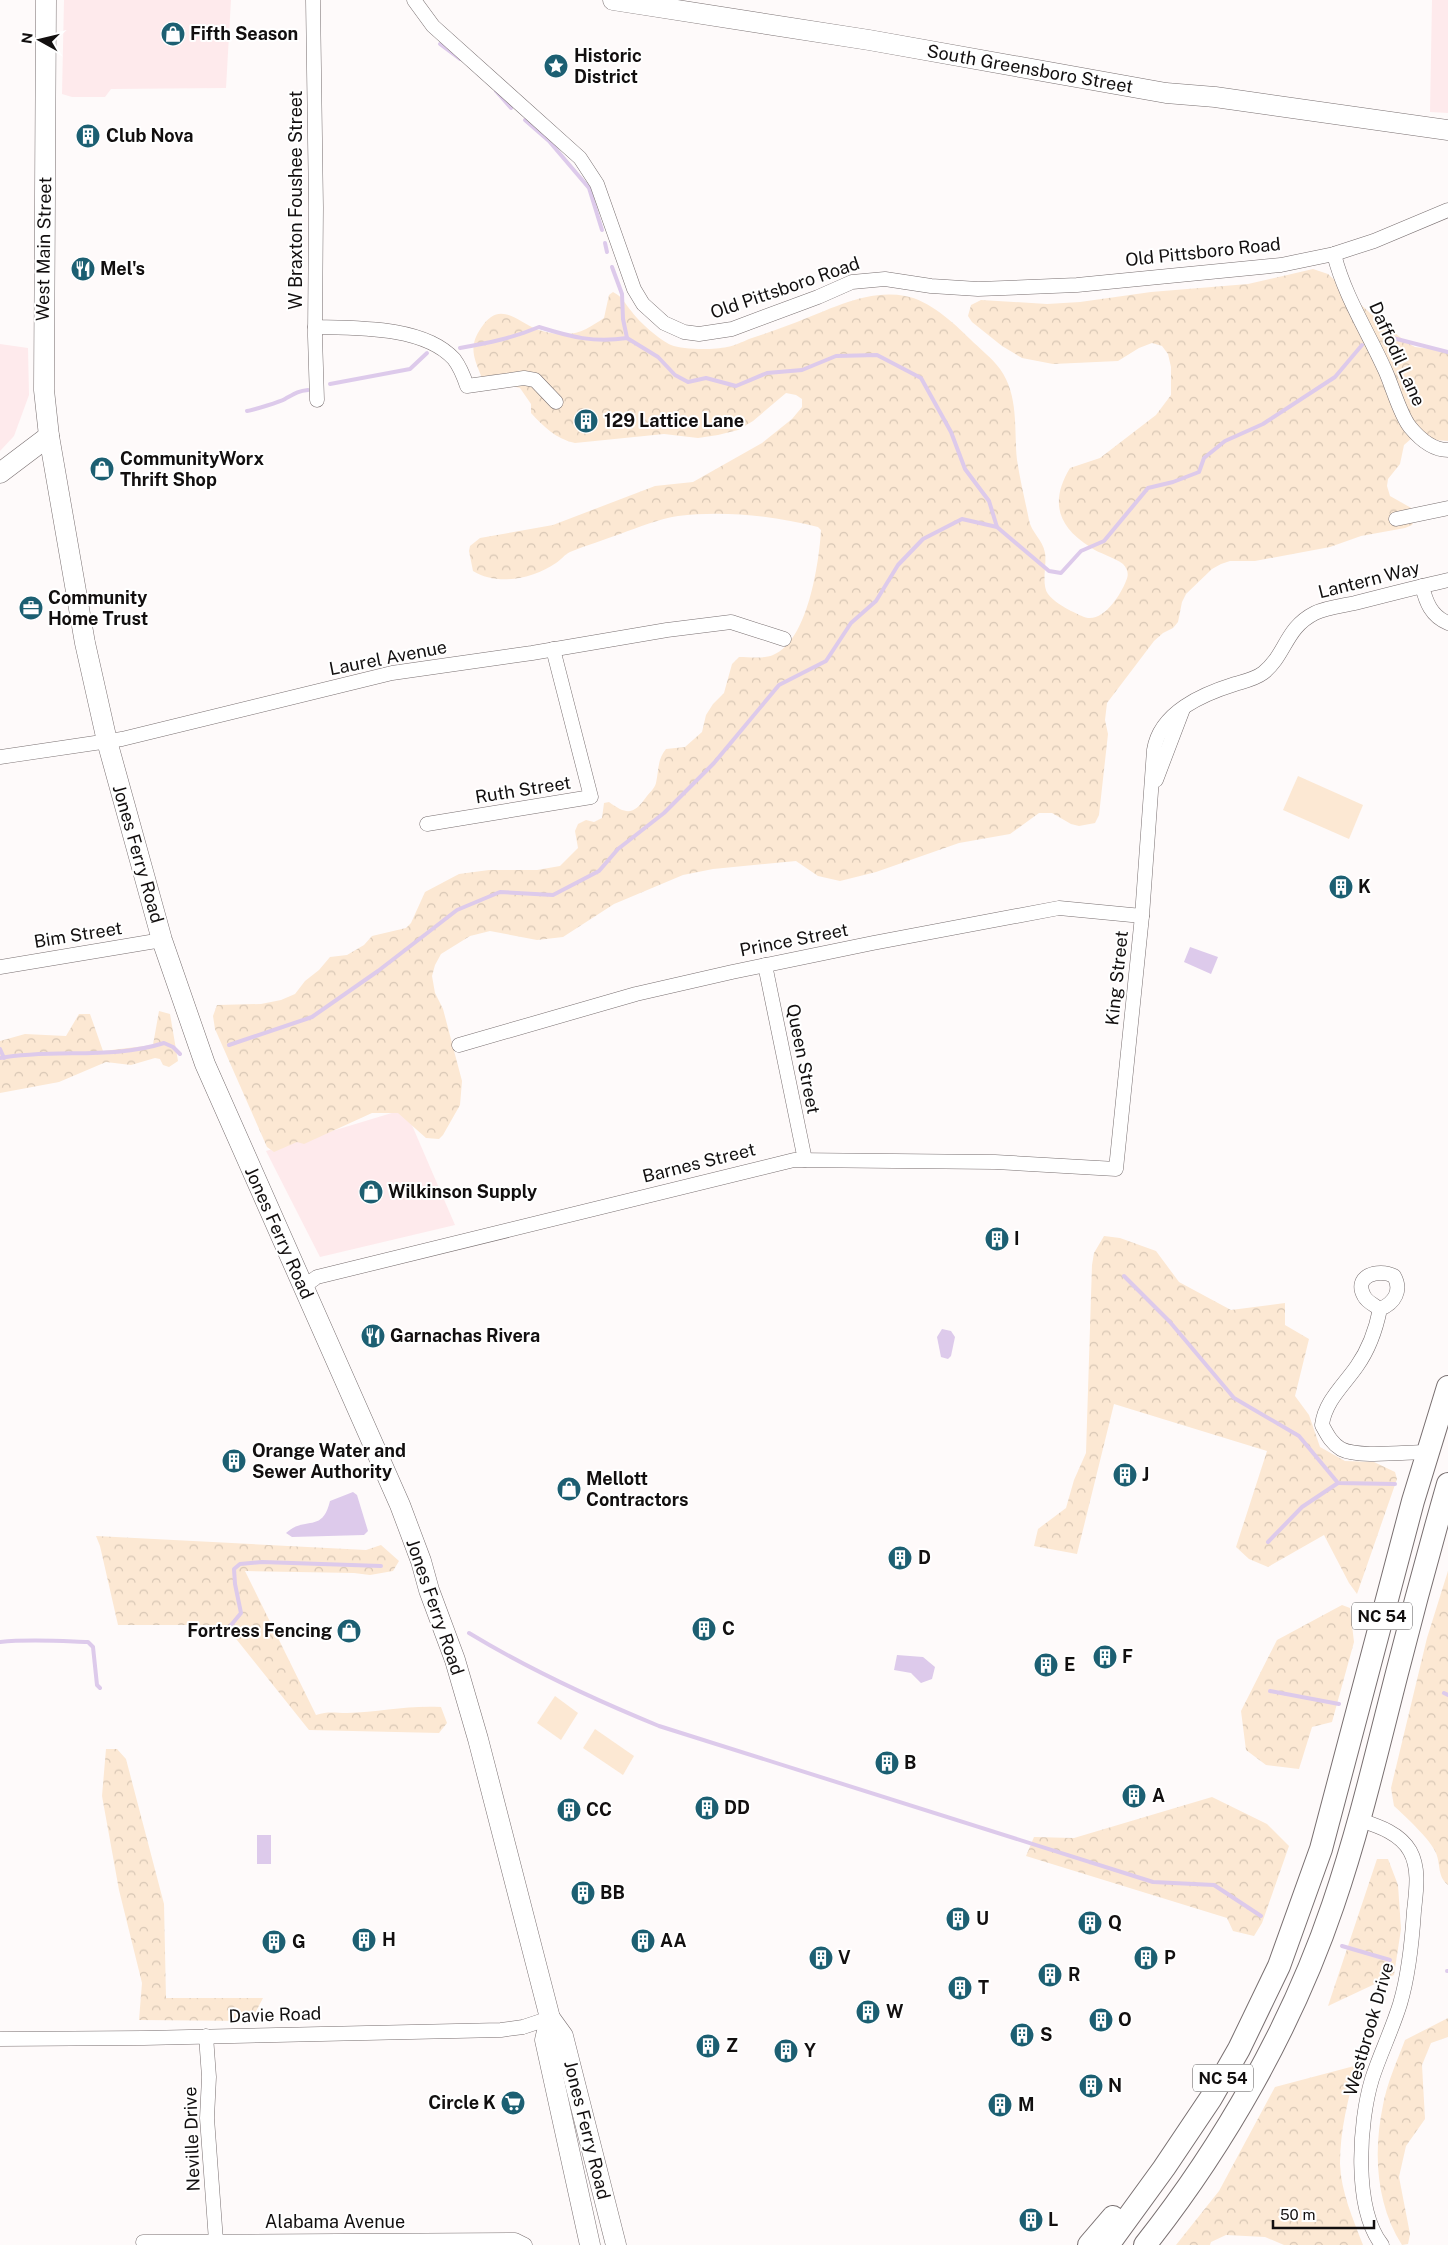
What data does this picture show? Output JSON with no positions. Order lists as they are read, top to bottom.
{
  "streets": {
    "highway": ["NC 54"],
    "main road": ["South Greensboro Street", "West Main Street", "Jones Ferry Road"],
    "street": [
      "W Braxton Foushee Street",
      "Old Pittsboro Road",
      "Daffodil Lane",
      "Lantern Way",
      "Laurel Avenue",
      "Ruth Street",
      "Bim Street",
      "Prince Street",
      "King Street",
      "Queen Street",
      "Barnes Street",
      "Davie Road",
      "Westbrook Drive",
      "Neville Drive",
      "Alabama Avenue"
    ]
  },
  "crossings": [
    ["West Main Street", "Jones Ferry Road"],
    ["Old Pittsboro Road", "Daffodil Lane"],
    ["Lantern Way", "King Street"],
    ["Laurel Avenue", "Ruth Street"],
    ["Laurel Avenue", "Jones Ferry Road"],
    ["Jones Ferry Road", "Bim Street"],
    ["Jones Ferry Road", "Barnes Street"],
    ["Jones Ferry Road", "Davie Road"],
    ["Prince Street", "King Street"],
    ["Prince Street", "Queen Street"],
    ["King Street", "Barnes Street"],
    ["Queen Street", "Barnes Street"],
    ["NC 54", "Westbrook Drive"],
    ["Davie Road", "Neville Drive"],
    ["Neville Drive", "Alabama Avenue"]
  ],
  "places": {
    "shop": [
      "Fifth Season",
      "CommunityWorx Thrift Shop",
      "Wilkinson Supply",
      "Mellott Contractors",
      "Fortress Fencing"
    ],
    "place": ["Historic District"],
    "building": [
      "Club Nova",
      "129 Lattice Lane",
      "K",
      "I",
      "Orange Water and Sewer Authority",
      "J",
      "D",
      "C",
      "F",
      "E",
      "B",
      "A",
      "DD",
      "CC",
      "BB",
      "U",
      "Q",
      "H",
      "AA",
      "G",
      "V",
      "P",
      "R",
      "T",
      "W",
      "O",
      "S",
      "Z",
      "Y",
      "N",
      "M",
      "L"
    ],
    "restaurant": ["Mel's", "Garnachas Rivera"],
    "office": ["Community Home Trust"],
    "supermarket": ["Circle K"]
  },
  "scale_bar": "50 m",
  "north": "left"
}
